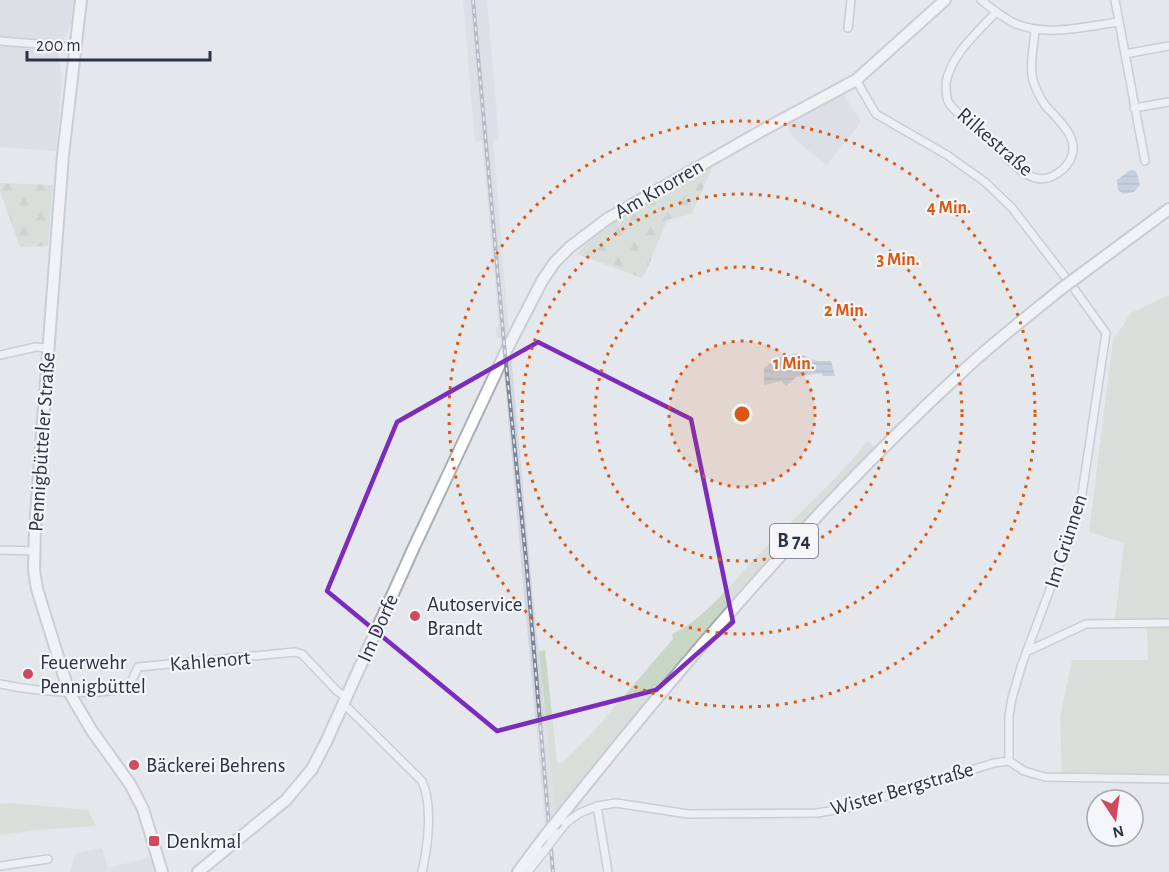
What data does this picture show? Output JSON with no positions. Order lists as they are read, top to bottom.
{
  "streets": {
    "street": [
      "Rilkestraße",
      "Am Knorren",
      "Pennigbütteler Straße",
      "B 74",
      "Im Grünnen",
      "Im Dorfe",
      "Kahlenort",
      "Wister Bergstraße"
    ]
  },
  "crossings": [
    ["Am Knorren", "Im Grünnen"],
    ["Am Knorren", "Im Dorfe"],
    ["Pennigbütteler Straße", "Kahlenort"],
    ["B 74", "Im Grünnen"],
    ["Im Grünnen", "Wister Bergstraße"],
    ["Im Dorfe", "Kahlenort"]
  ],
  "places": {
    "other": ["Autoservice Brandt", "Feuerwehr Pennigbüttel", "Bäckerei Behrens"],
    "transit": ["Denkmal"]
  },
  "scale_bar": "200 m",
  "north": "bottom",
  "rings": [
    "4 Min.",
    "3 Min.",
    "2 Min.",
    "1 Min."
  ]
}
